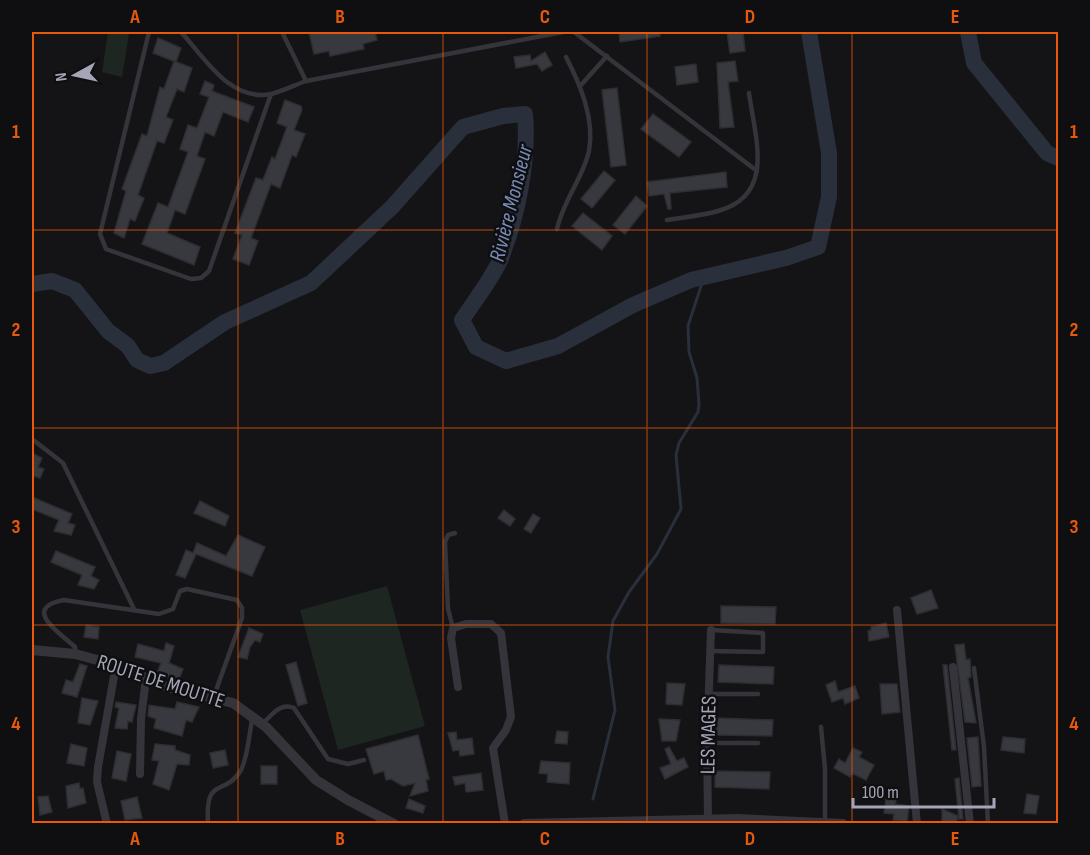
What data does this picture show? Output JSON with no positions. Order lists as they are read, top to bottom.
{
  "streets": {
    "street": ["ROUTE DE MOUTTE", "LES MAGES"]
  },
  "water": ["Rivière Monsieur"],
  "scale_bar": "100 m",
  "north": "left",
  "grid": {
    "columns": [
      "A",
      "B",
      "C",
      "D",
      "E"
    ],
    "rows": [
      "1",
      "2",
      "3",
      "4"
    ]
  }
}
